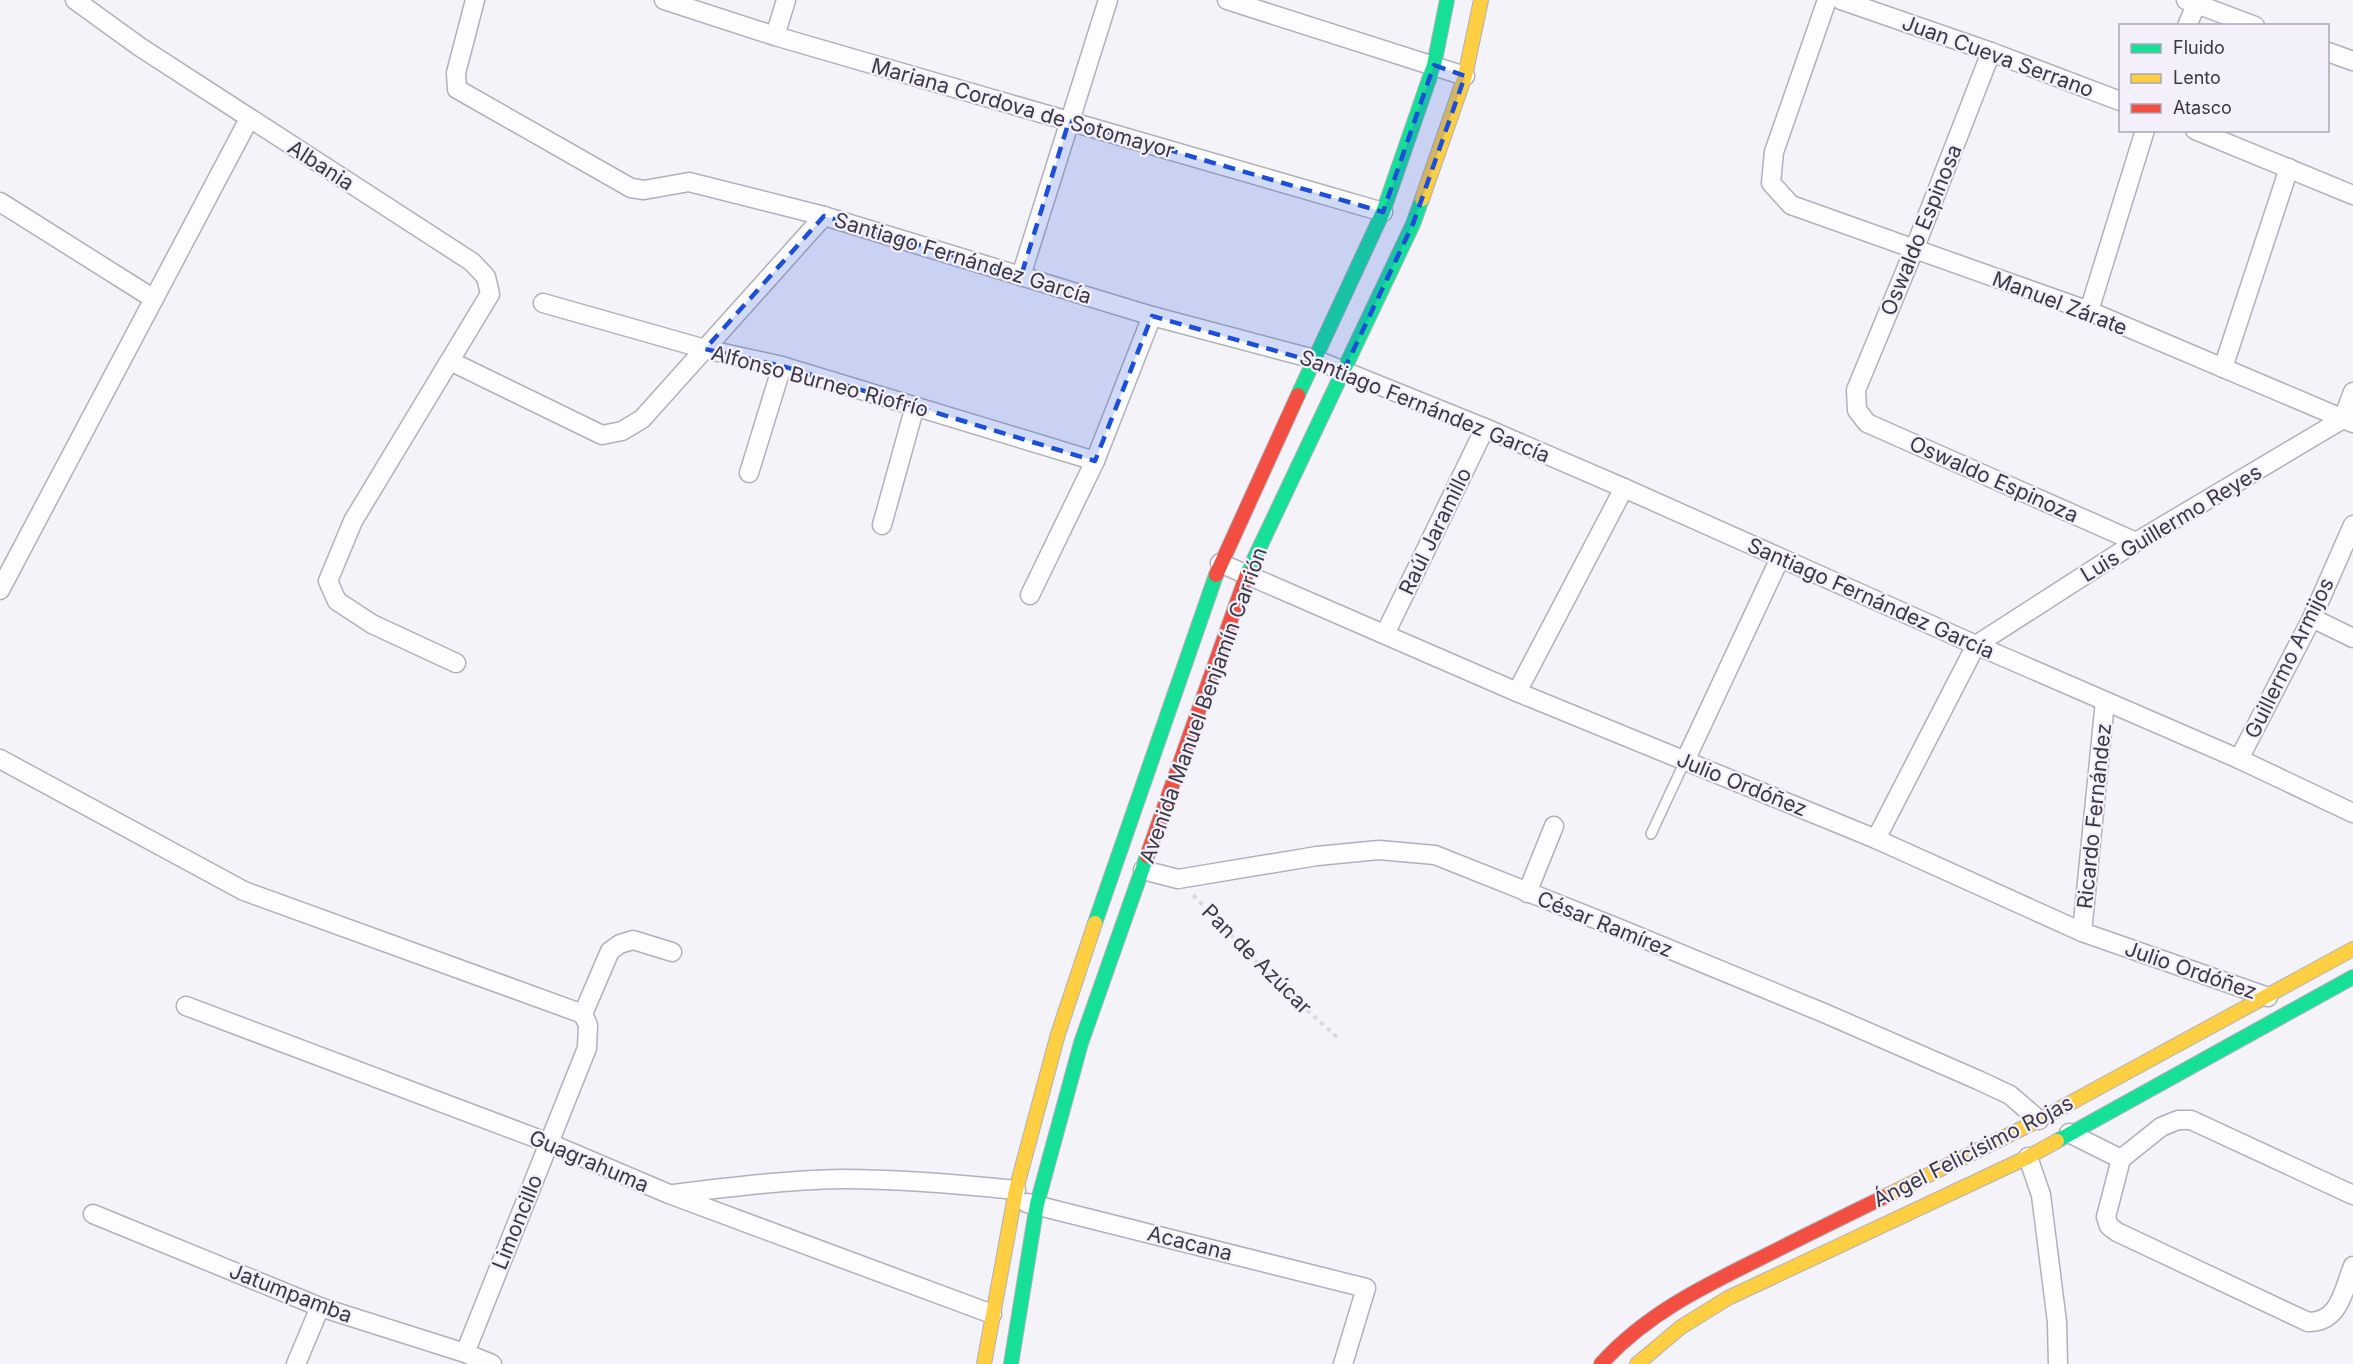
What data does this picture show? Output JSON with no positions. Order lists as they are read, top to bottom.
{
  "streets": {
    "main road": ["Avenida Manuel Benjamín Carrión", "Ángel Felicísimo Rojas"],
    "street": [
      "Juan Cueva Serrano",
      "Mariana Cordova de Sotomayor",
      "Albania",
      "Oswaldo Espinosa",
      "Santiago Fernández García",
      "Manuel Zárate",
      "Alfonso Burneo Riofrío",
      "Oswaldo Espinoza",
      "Luis Guillermo Reyes",
      "Raúl Jaramillo",
      "Guillermo Armijos",
      "Julio Ordóñez",
      "Ricardo Fernández",
      "César Ramírez",
      "Guagrahuma",
      "Limoncillo",
      "Acacana",
      "Jatumpamba"
    ],
    "path": ["Pan de Azúcar"]
  },
  "crossings": [
    ["Juan Cueva Serrano", "Oswaldo Espinosa"],
    ["Mariana Cordova de Sotomayor", "Avenida Manuel Benjamín Carrión"],
    ["Oswaldo Espinosa", "Manuel Zárate"],
    ["Oswaldo Espinosa", "Oswaldo Espinoza"],
    ["Santiago Fernández García", "Luis Guillermo Reyes"],
    ["Santiago Fernández García", "Raúl Jaramillo"],
    ["Santiago Fernández García", "Guillermo Armijos"],
    ["Santiago Fernández García", "Avenida Manuel Benjamín Carrión"],
    ["Santiago Fernández García", "Ricardo Fernández"],
    ["Manuel Zárate", "Luis Guillermo Reyes"],
    ["Oswaldo Espinoza", "Luis Guillermo Reyes"],
    ["Raúl Jaramillo", "Julio Ordóñez"],
    ["Avenida Manuel Benjamín Carrión", "Julio Ordóñez"],
    ["Avenida Manuel Benjamín Carrión", "César Ramírez"],
    ["Avenida Manuel Benjamín Carrión", "Guagrahuma"],
    ["Avenida Manuel Benjamín Carrión", "Acacana"],
    ["Julio Ordóñez", "Ricardo Fernández"],
    ["Julio Ordóñez", "Ángel Felicísimo Rojas"],
    ["César Ramírez", "Pan de Azúcar"],
    ["César Ramírez", "Ángel Felicísimo Rojas"],
    ["Guagrahuma", "Limoncillo"],
    ["Guagrahuma", "Acacana"],
    ["Limoncillo", "Jatumpamba"]
  ],
  "legend": ["Fluido", "Lento", "Atasco"]
}
